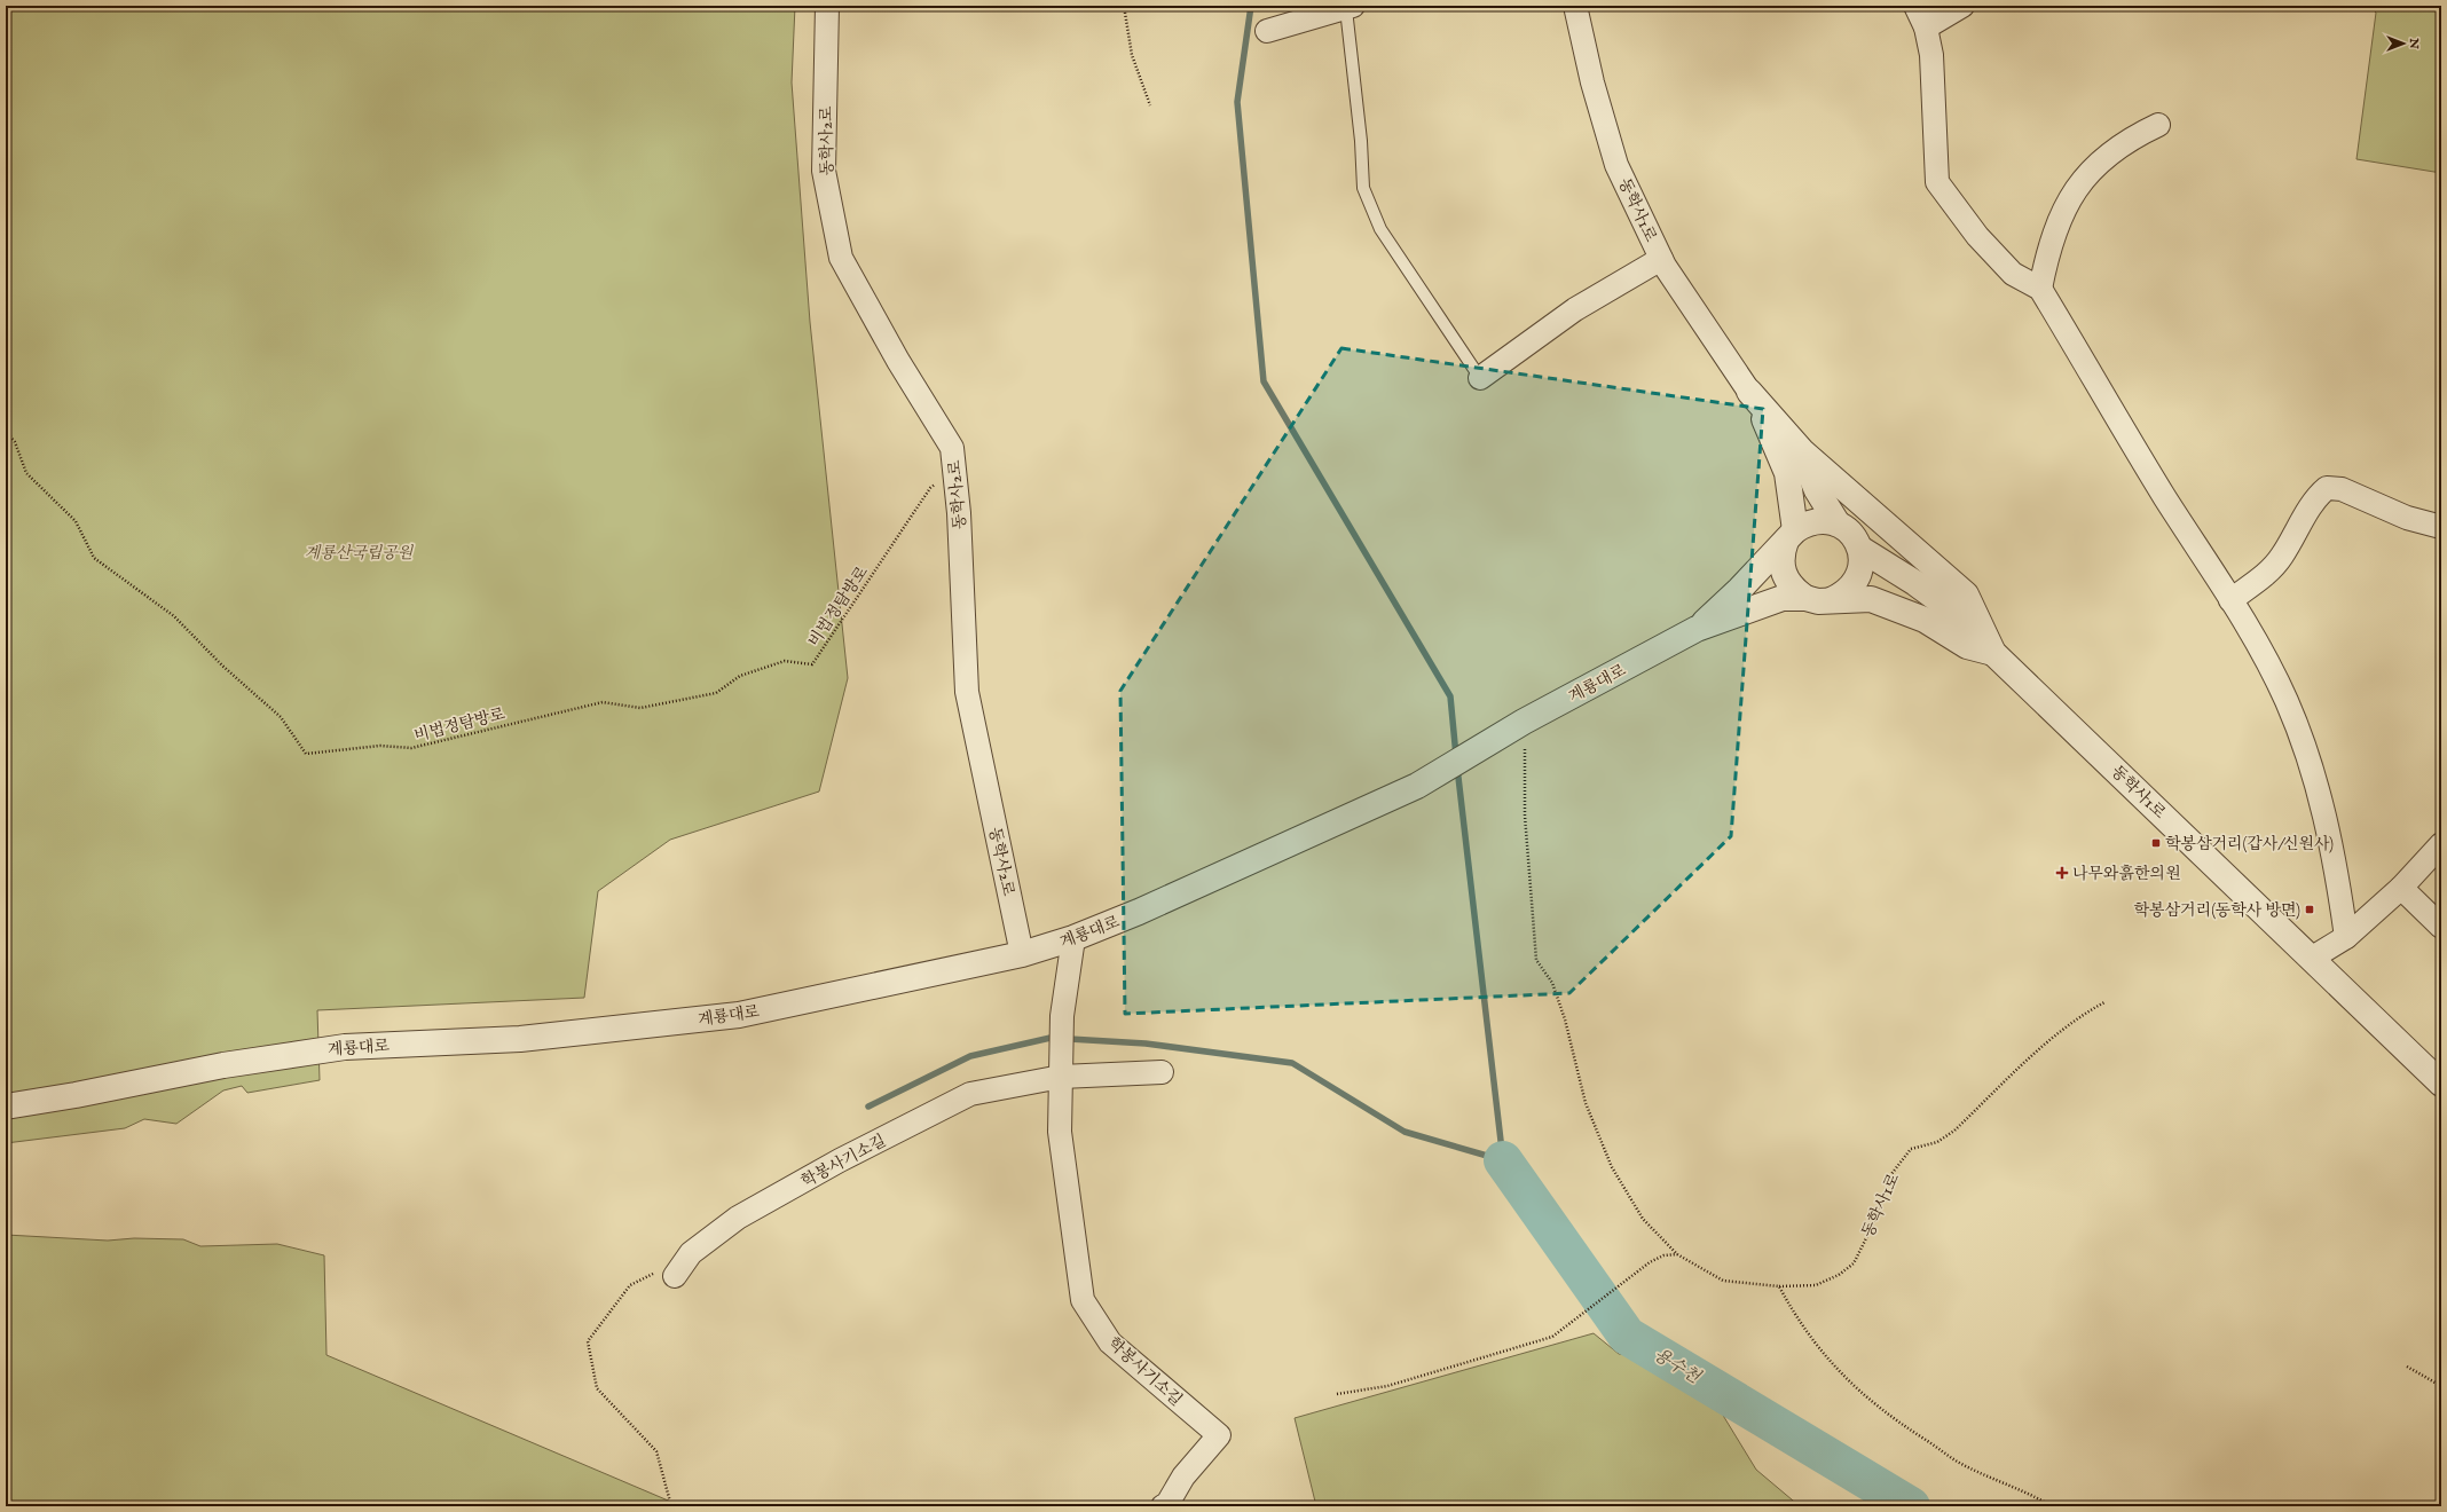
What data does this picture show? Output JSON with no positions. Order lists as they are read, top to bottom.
{
  "streets": {
    "street": [
      "동학사2로",
      "동학사1로",
      "계룡대로",
      "학봉사기소길"
    ],
    "path": ["비법정탐방로"]
  },
  "crossings": [
    ["동학사2로", "비법정탐방로"],
    ["동학사2로", "계룡대로"],
    ["동학사1로", "계룡대로"]
  ],
  "water": ["용수천"],
  "parks": ["계룡산국립공원"],
  "places": {
    "transit": ["학봉삼거리(갑사/신원사)", "학봉삼거리(동학사 방면)"],
    "health": ["나무와흙한의원"]
  },
  "north": "right"
}
